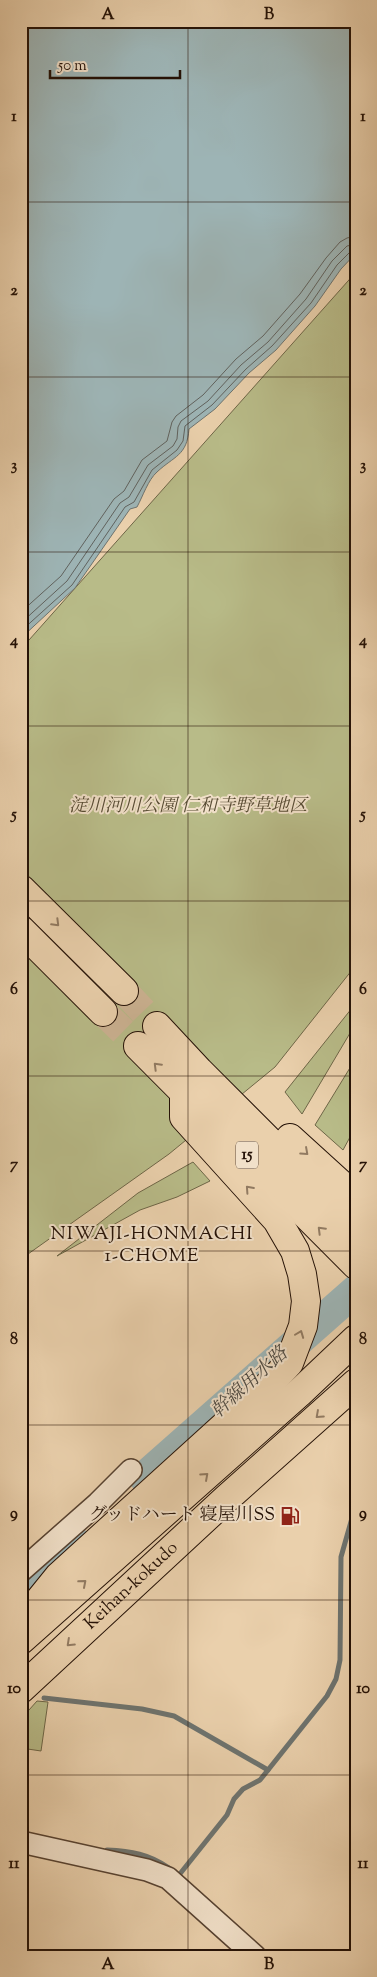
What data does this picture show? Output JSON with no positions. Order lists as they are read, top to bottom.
{
  "streets": {
    "main road": ["15", "Keihan-kokudo"]
  },
  "districts": ["NIWAJI-HONMACHI 1-CHOME"],
  "water": ["幹線用水路"],
  "parks": ["淀川河川公園 仁和寺野草地区"],
  "places": {
    "fuel station": ["グッドハート 寝屋川SS"]
  },
  "scale_bar": "50 m",
  "grid": {
    "columns": ["A", "B"],
    "rows": [
      "1",
      "2",
      "3",
      "4",
      "5",
      "6",
      "7",
      "8",
      "9",
      "10",
      "11"
    ]
  }
}
